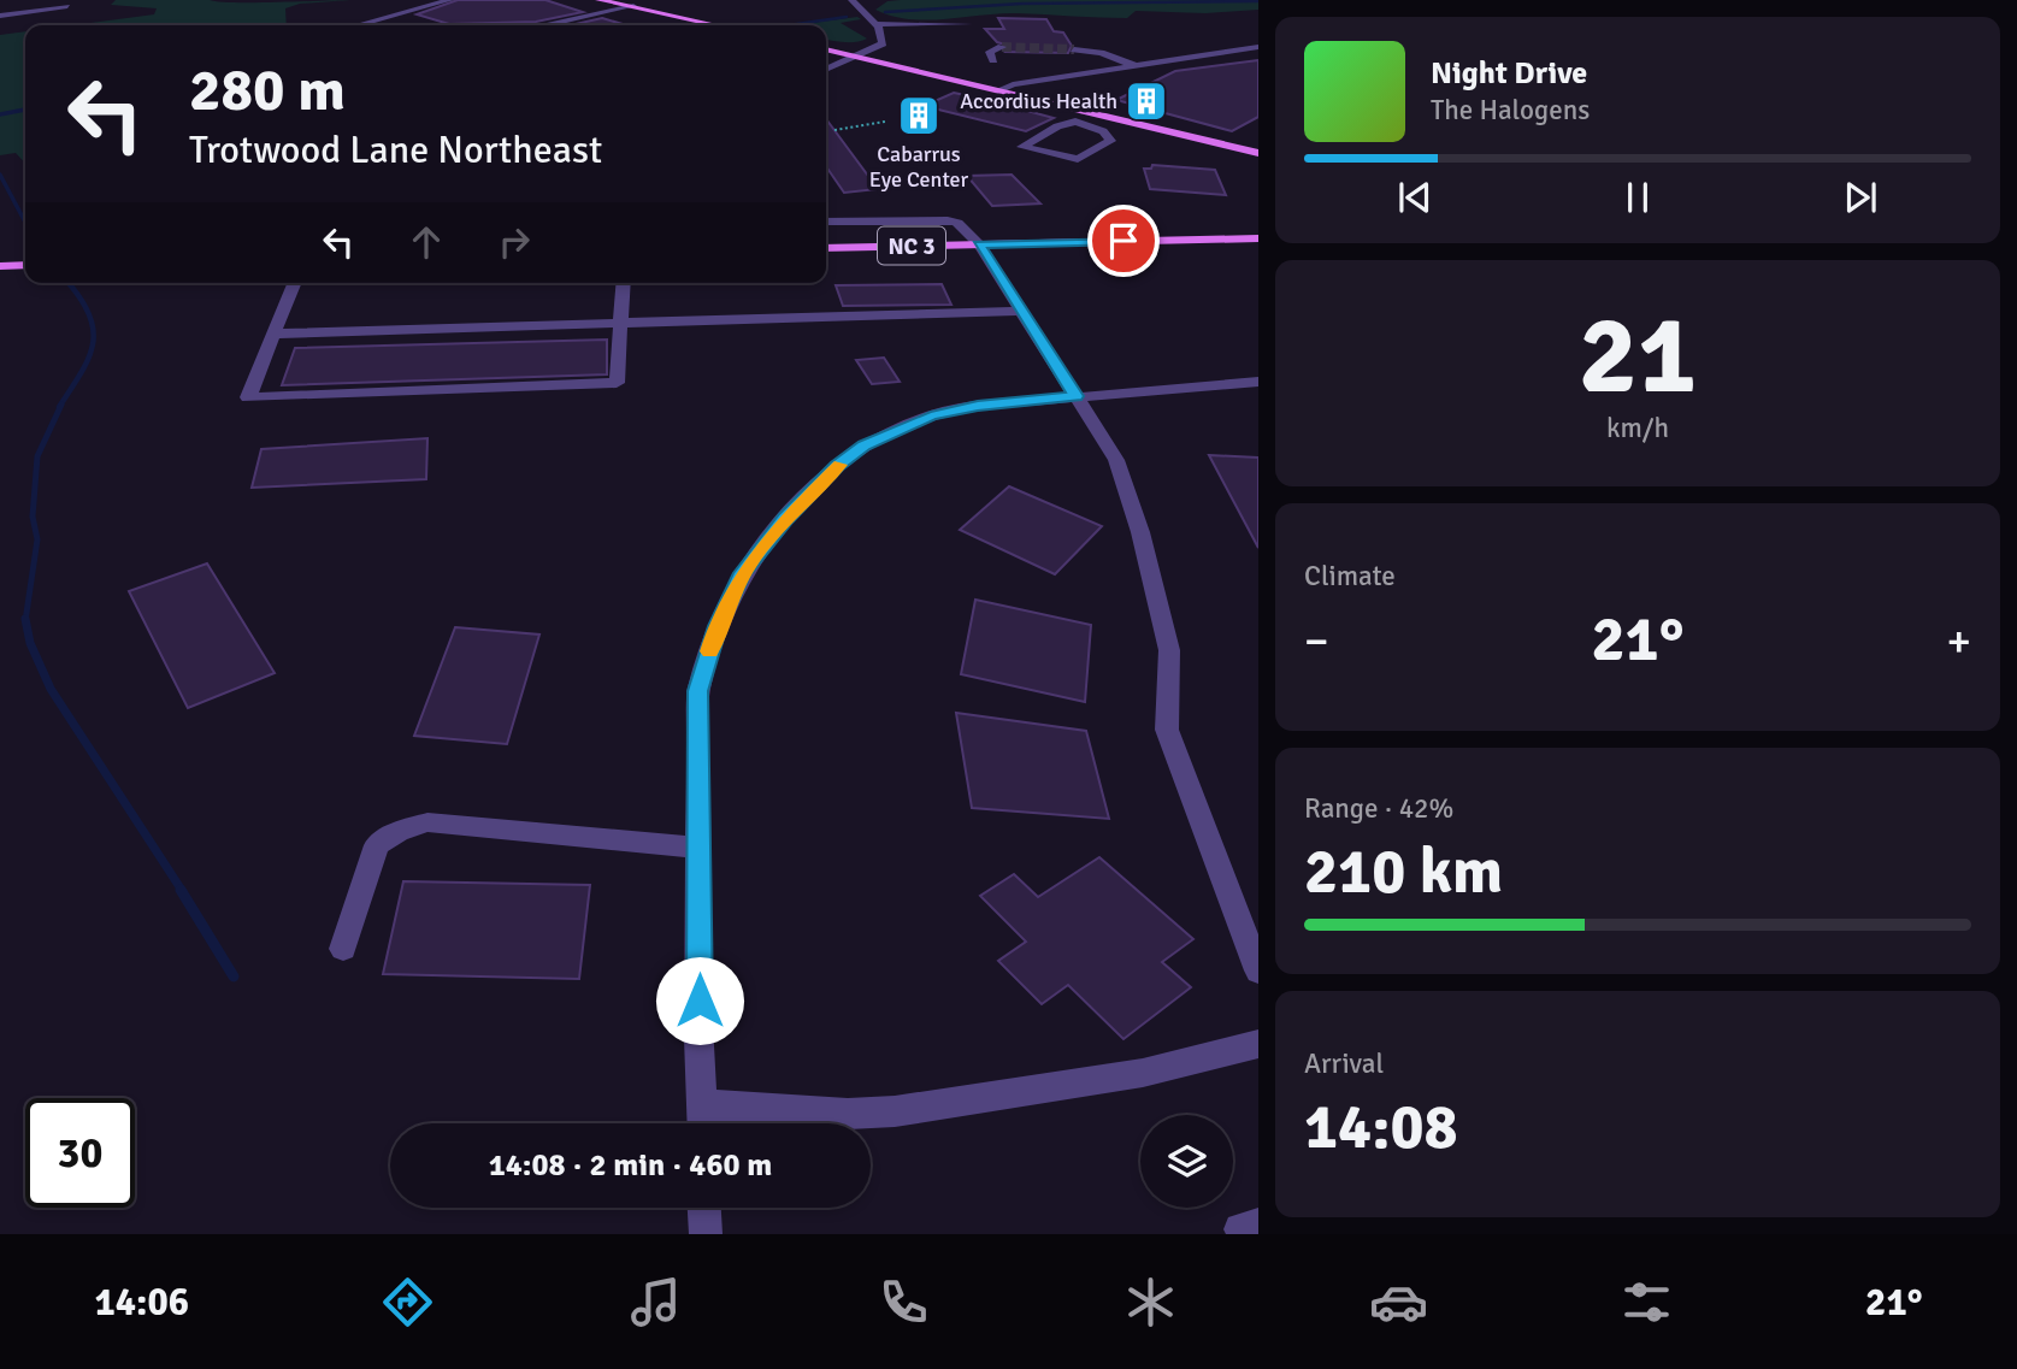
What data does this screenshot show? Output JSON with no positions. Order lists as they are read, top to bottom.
{
  "streets": {
    "main road": ["NC 3"]
  },
  "places": {
    "building": ["Accordius Health", "Cabarrus Eye Center"]
  },
  "page": {
    "turn": ["280 m", "Trotwood Lane Northeast"],
    "song": ["Night Drive", "The Halogens"],
    "tile": [
      ["21", "km/h"],
      "Climate",
      ["Range · 42%", "210 km"],
      ["Arrival", "14:08"]
    ],
    "heat": ["−", "21°", "+"],
    "limit": "30",
    "trip": "14:08 · 2 min · 460 m",
    "tabs": ["14:06", "21°"]
  }
}
